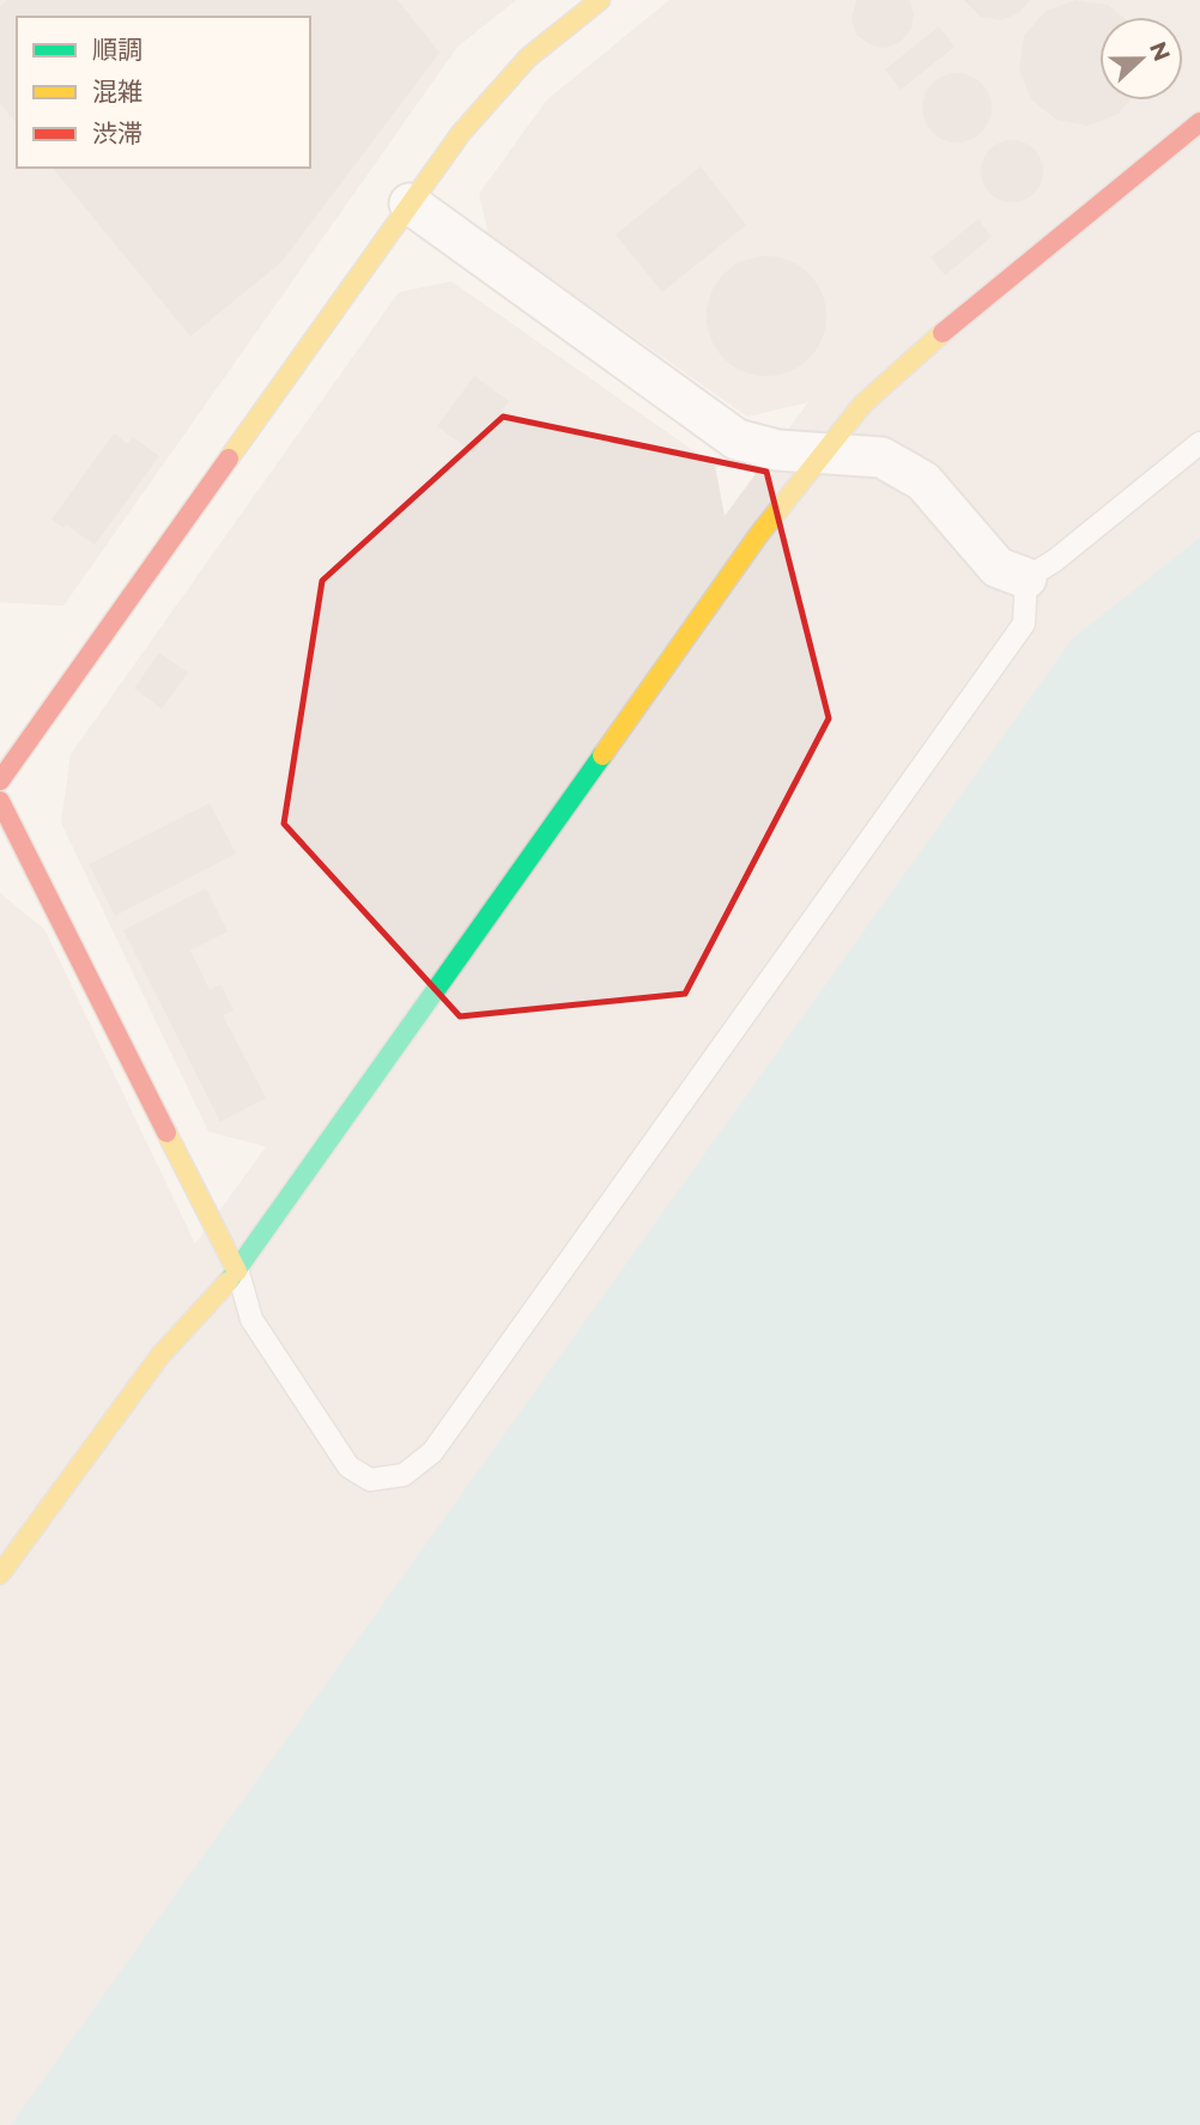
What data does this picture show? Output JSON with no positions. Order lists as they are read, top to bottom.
{
  "legend": ["順調", "混雑", "渋滞"],
  "north": "right"
}
